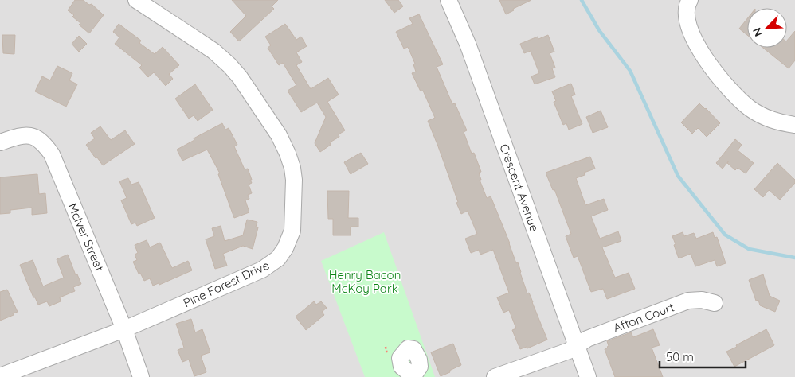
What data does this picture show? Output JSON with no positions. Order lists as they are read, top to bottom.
{
  "streets": {
    "street": [
      "Crescent Avenue",
      "McIver Street",
      "Pine Forest Drive",
      "Afton Court"
    ]
  },
  "crossings": [
    ["Crescent Avenue", "Afton Court"],
    ["McIver Street", "Pine Forest Drive"]
  ],
  "parks": ["Henry Bacon McKoy Park"],
  "scale_bar": "50 m",
  "north": "bottom left"
}
